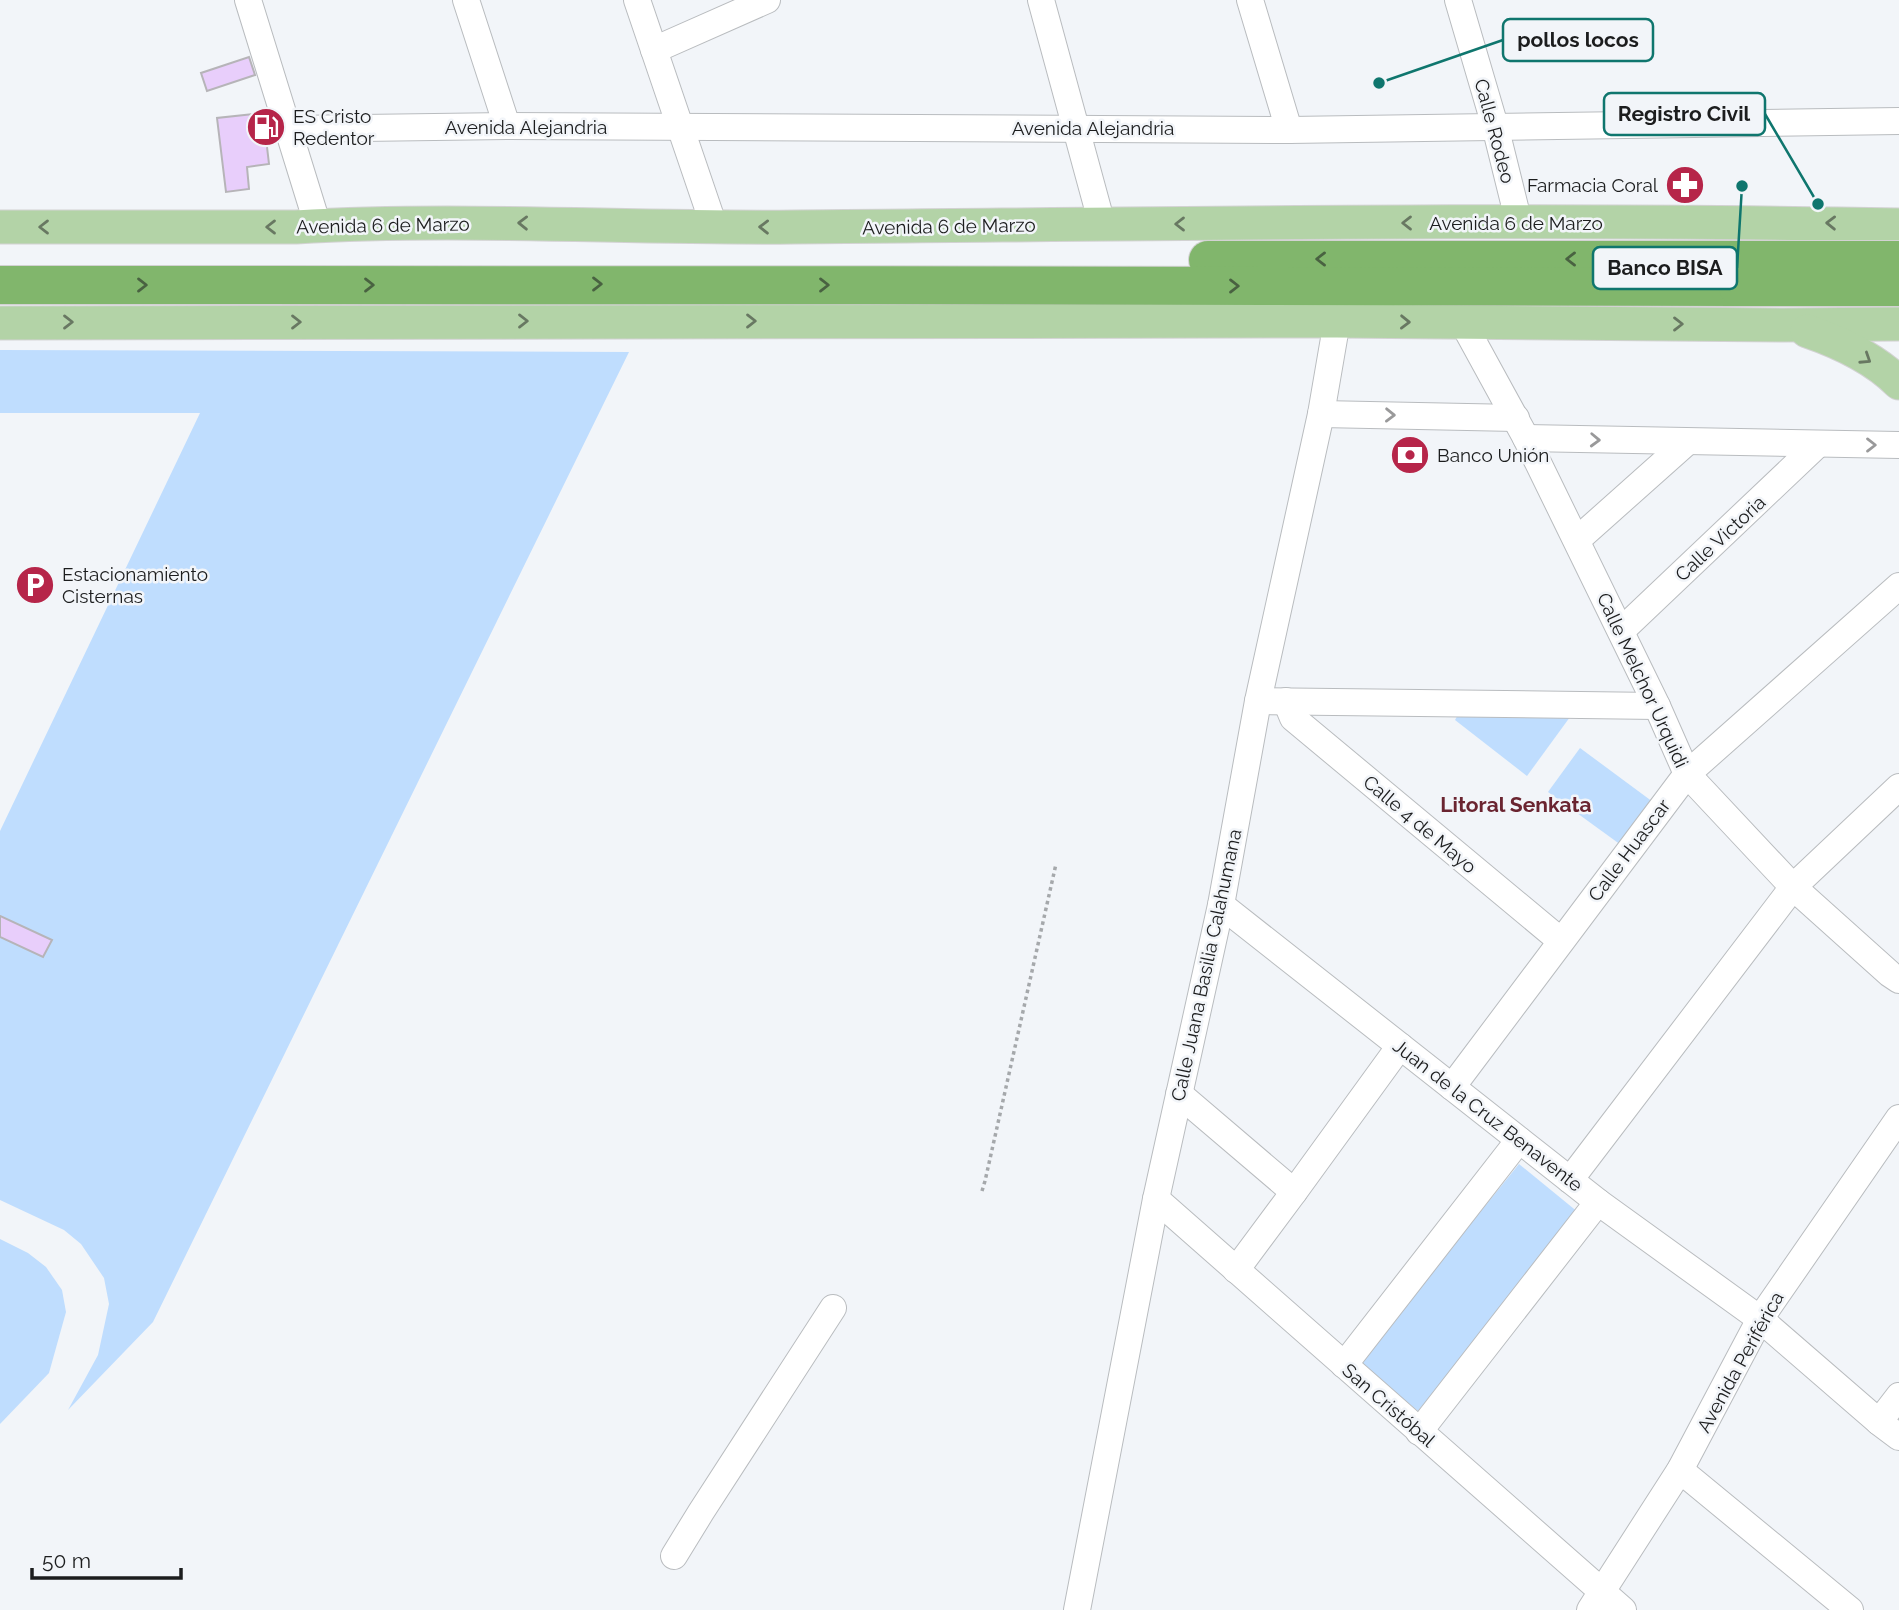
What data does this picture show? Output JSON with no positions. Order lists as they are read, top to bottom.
{
  "streets": {
    "highway": ["Avenida 6 de Marzo"],
    "street": [
      "Avenida Alejandria",
      "Calle Rodeo",
      "Calle Victoria",
      "Calle Melchor Urquidi",
      "Calle 4 de Mayo",
      "Calle Huascar",
      "Calle Juana Basilia Calahumana",
      "Juan de la Cruz Benavente",
      "Avenida Periférica",
      "San Cristóbal"
    ]
  },
  "crossings": [
    ["Avenida Alejandria", "Calle Rodeo"],
    ["Calle Rodeo", "Avenida 6 de Marzo"],
    ["Calle Victoria", "Calle Melchor Urquidi"],
    ["Calle Melchor Urquidi", "Calle Huascar"],
    ["Calle 4 de Mayo", "Calle Huascar"],
    ["Calle Huascar", "Juan de la Cruz Benavente"],
    ["Calle Juana Basilia Calahumana", "Juan de la Cruz Benavente"],
    ["Calle Juana Basilia Calahumana", "San Cristóbal"],
    ["Juan de la Cruz Benavente", "Avenida Periférica"],
    ["Avenida Periférica", "San Cristóbal"]
  ],
  "districts": ["Litoral Senkata"],
  "places": {
    "other": ["pollos locos", "Banco BISA", "Registro Civil"],
    "fuel station": ["ES Cristo Redentor"],
    "pharmacy": ["Farmacia Coral"],
    "bank": ["Banco Unión"],
    "parking": ["Estacionamiento Cisternas"]
  },
  "scale_bar": "50 m"
}
